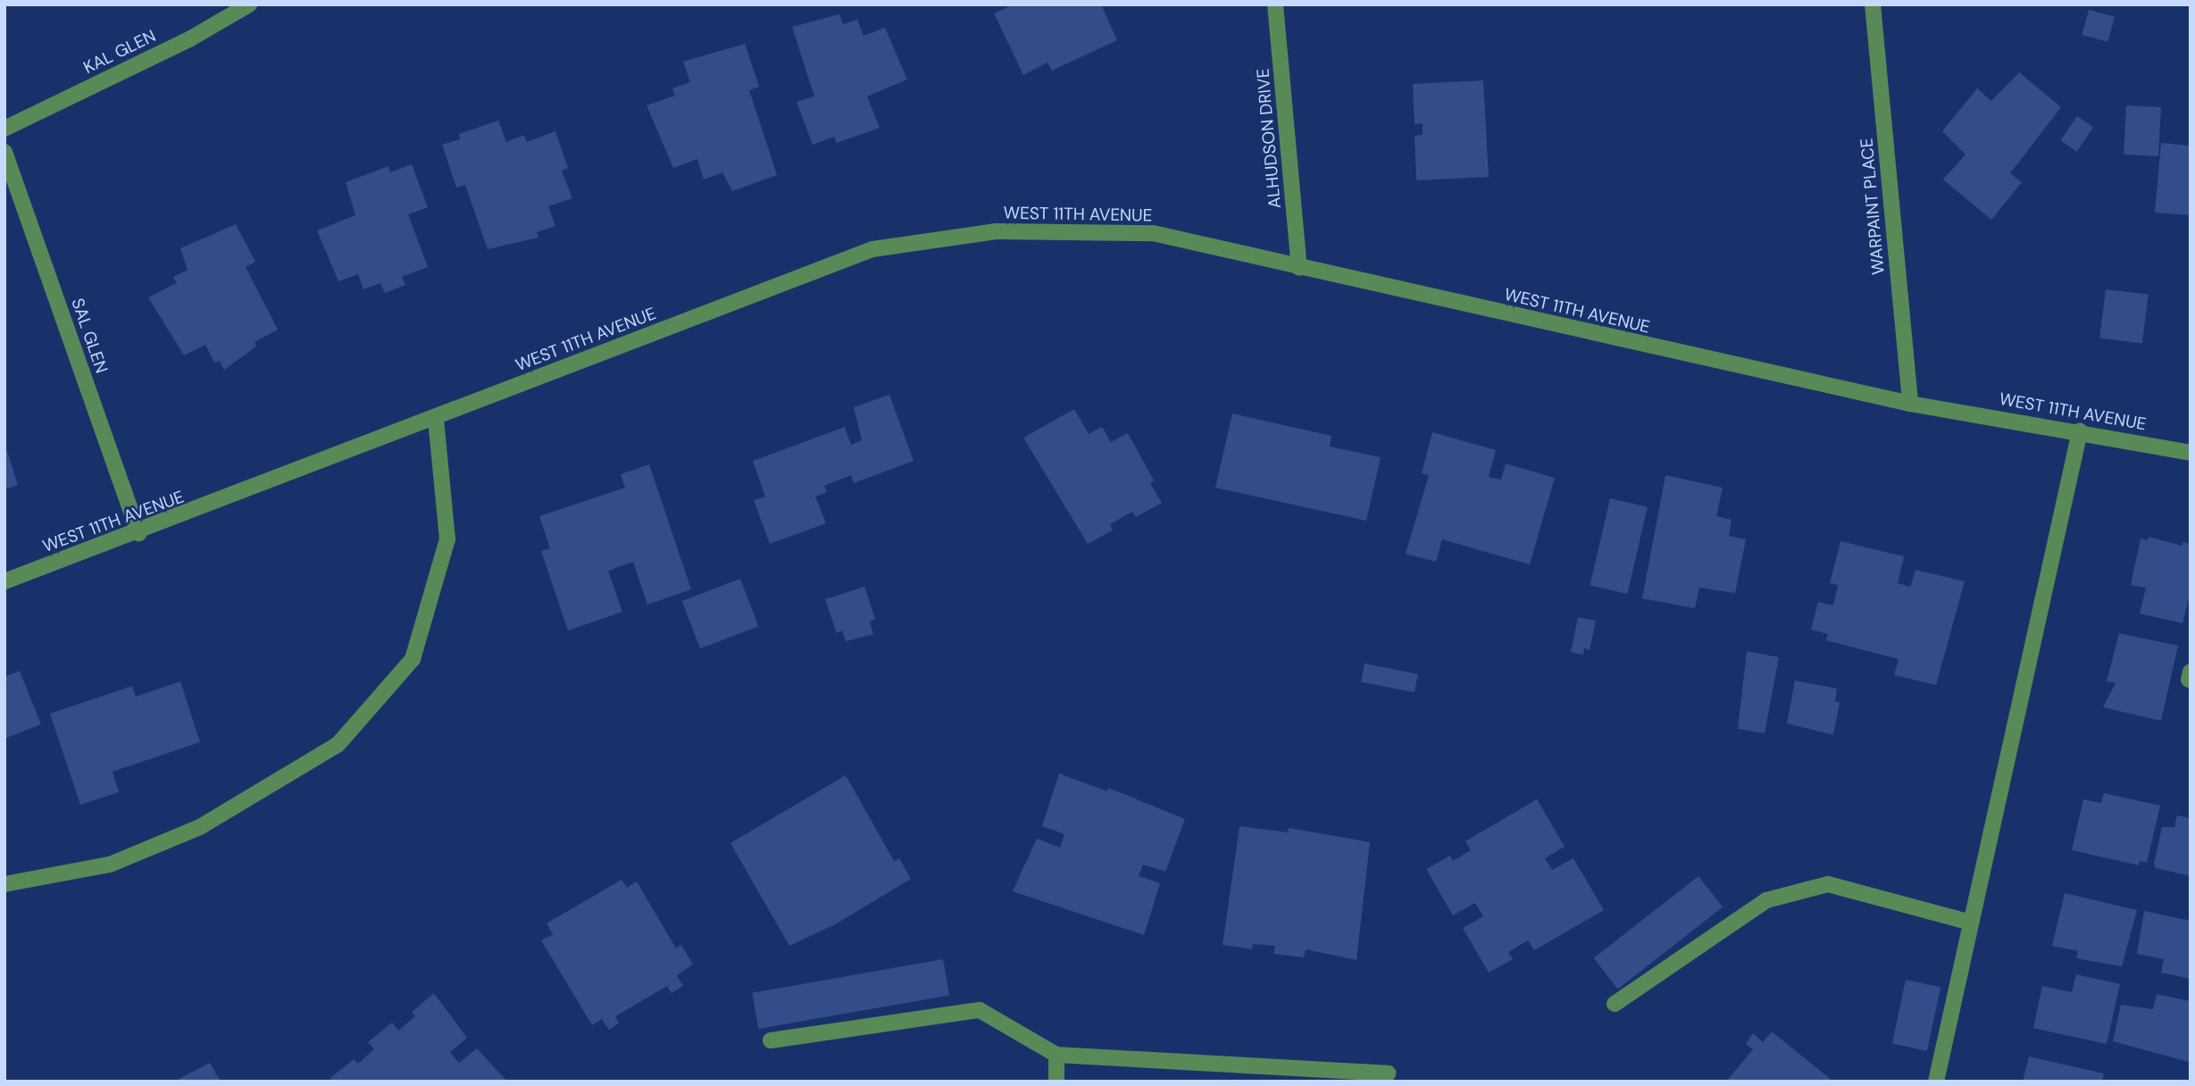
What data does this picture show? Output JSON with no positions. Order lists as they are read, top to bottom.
{
  "streets": {
    "street": [
      "KAL GLEN",
      "ALHUDSON DRIVE",
      "WARPAINT PLACE",
      "WEST 11TH AVENUE",
      "SAL GLEN"
    ]
  },
  "crossings": [
    ["ALHUDSON DRIVE", "WEST 11TH AVENUE"],
    ["WARPAINT PLACE", "WEST 11TH AVENUE"],
    ["WEST 11TH AVENUE", "SAL GLEN"]
  ]
}
